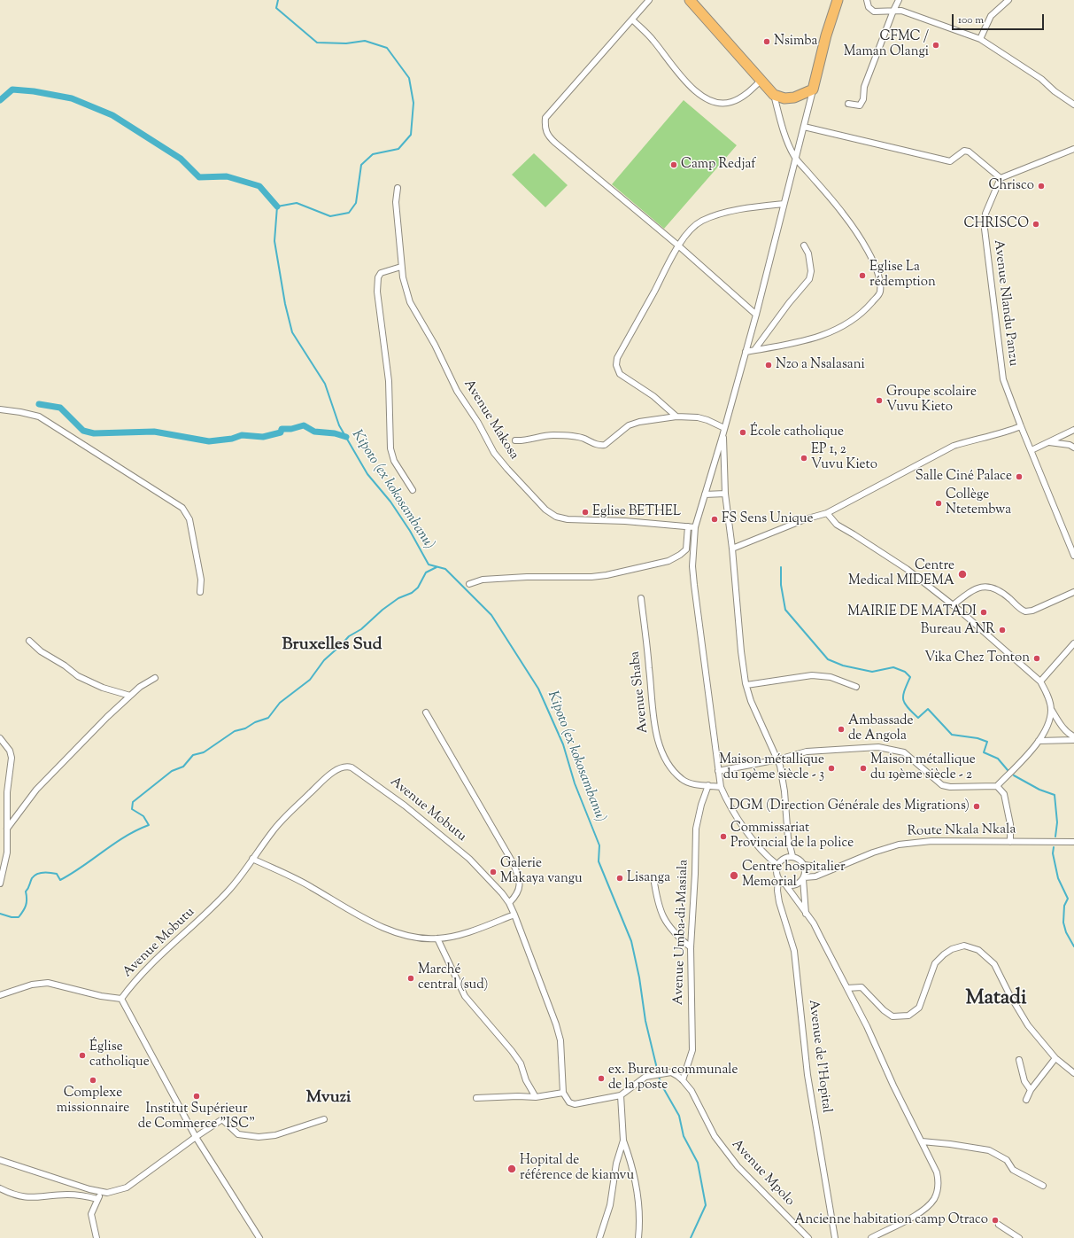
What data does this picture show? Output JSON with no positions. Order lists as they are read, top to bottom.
{
  "streets": {
    "street": [
      "Avenue Nlandu Panzu",
      "Avenue Makosa",
      "Avenue Shaba",
      "Avenue Mobutu",
      "Route Nkala Nkala",
      "Avenue Umba-di-Masiala",
      "Avenue de l'Hopital",
      "Avenue Mpolo"
    ]
  },
  "crossings": [
    ["Avenue Shaba", "Avenue Umba-di-Masiala"],
    ["Route Nkala Nkala", "Avenue de l'Hopital"],
    ["Avenue Umba-di-Masiala", "Avenue Mpolo"]
  ],
  "districts": ["Bruxelles Sud", "Matadi", "Mvuzi"],
  "water": ["Kipoto (ex kokosambanu)"],
  "places": [
    "Nsimba",
    "CFMC / Maman Olangi",
    "Camp Redjaf",
    "Chrisco",
    "CHRISCO",
    "Eglise La rédemption",
    "Nzo a Nsalasani",
    "Groupe scolaire Vuvu Kieto",
    "École catholique",
    "EP 1, 2 Vuvu Kieto",
    "Salle Ciné Palace",
    "Collège Ntetembwa",
    "Eglise BETHEL",
    "FS Sens Unique",
    "Centre Medical MIDEMA",
    "MAIRIE DE MATADI",
    "Bureau ANR",
    "Vika Chez Tonton",
    "Ambassade de Angola",
    "Maison métallique du 19ème siècle - 3",
    "Maison métallique du 19ème siècle - 2",
    "DGM (Direction Générale des Migrations)",
    "Commissariat Provincial de la police",
    "Galerie Makaya vangu",
    "Centre hospitalier Memorial",
    "Lisanga",
    "Marché central (sud)",
    "Église catholique",
    "ex. Bureau communale de la poste",
    "Complexe missionnaire",
    "Institut Supérieur de Commerce \"ISC\"",
    "Hopital de référence de kiamvu",
    "Ancienne habitation camp Otraco"
  ],
  "scale_bar": "100 m"
}
